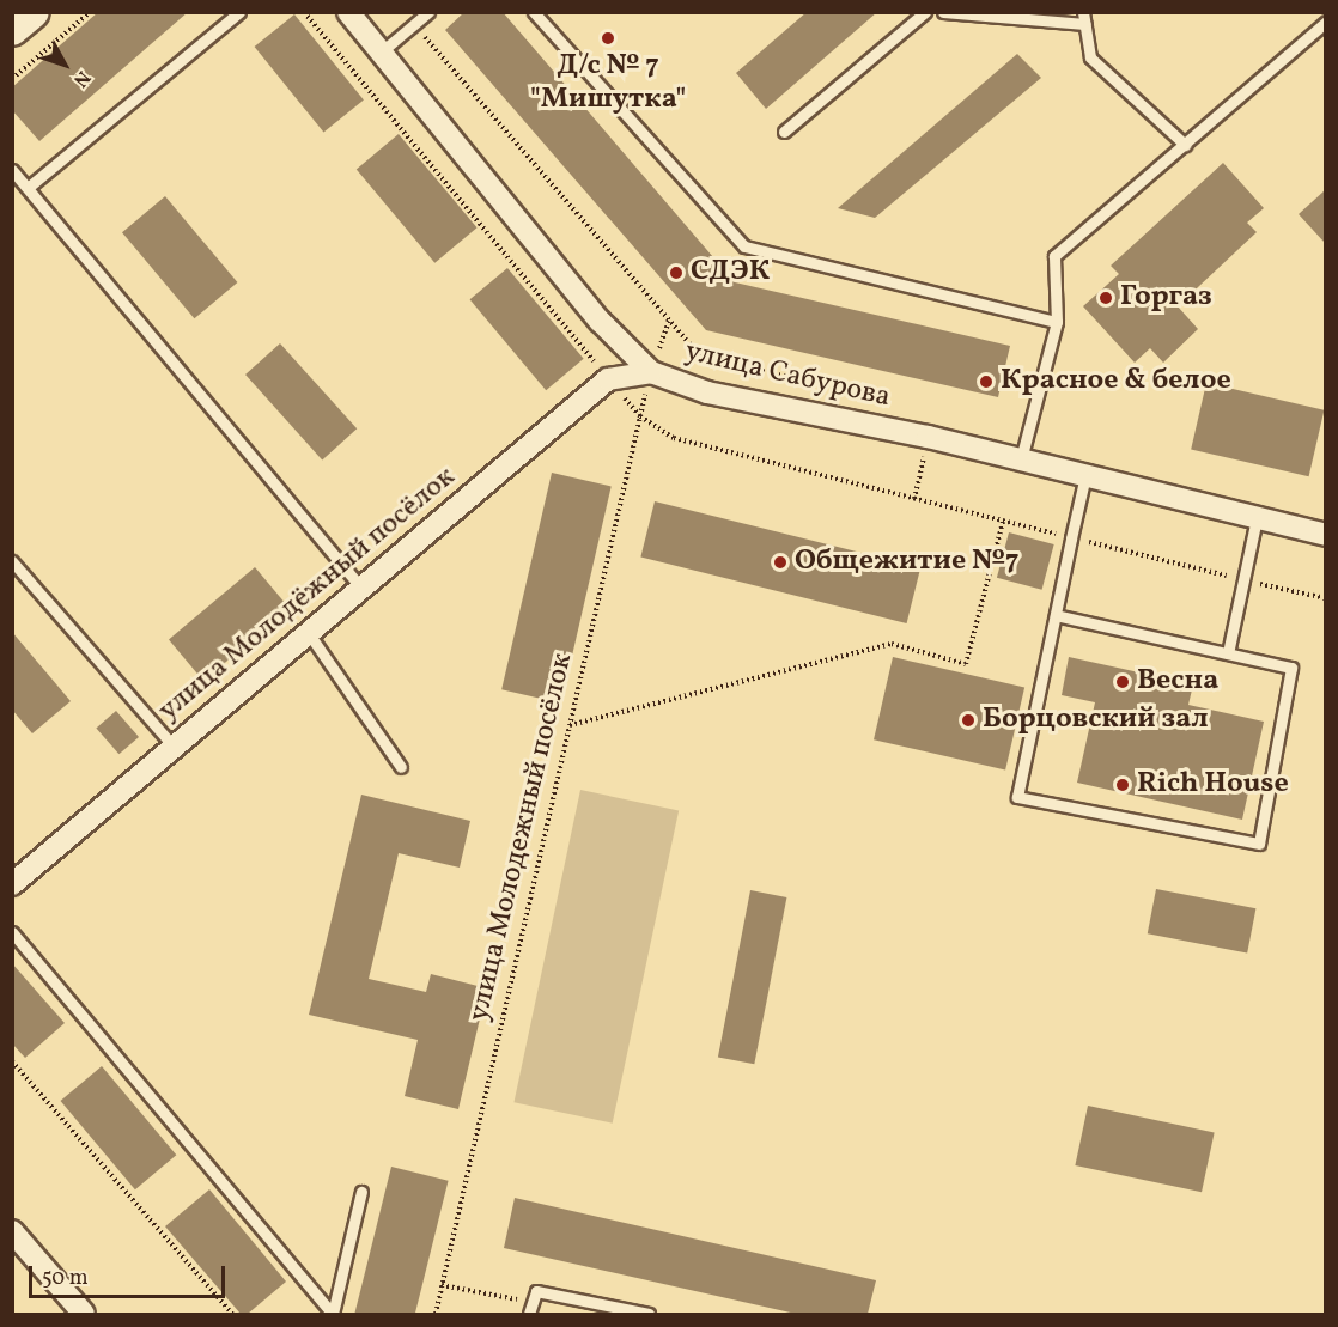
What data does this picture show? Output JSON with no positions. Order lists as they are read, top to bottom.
{
  "streets": {
    "street": ["улица Сабурова", "улица Молодёжный посёлок"],
    "path": ["улица Молодежный посёлок"]
  },
  "crossings": [
    ["улица Сабурова", "улица Молодёжный посёлок"],
    ["улица Сабурова", "улица Молодежный посёлок"],
    ["улица Молодёжный посёлок", "улица Молодежный посёлок"]
  ],
  "places": [
    "Д/с № 7 \"Мишутка\"",
    "СДЭК",
    "Горгаз",
    "Красное & белое",
    "Общежитие №7",
    "Весна",
    "Борцовский зал",
    "Rich House"
  ],
  "scale_bar": "50 m",
  "north": "bottom right"
}
